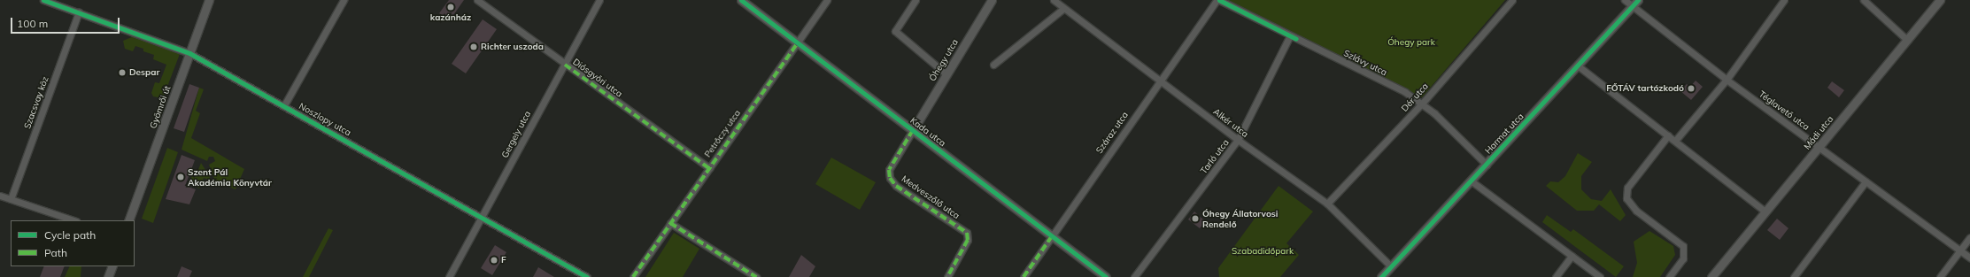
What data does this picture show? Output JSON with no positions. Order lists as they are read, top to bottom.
{
  "streets": {
    "street": [
      "Óhegy utca",
      "Szlávy utca",
      "Diósgyőri utca",
      "Dér utca",
      "Szacsvay köz",
      "Gyömrői út",
      "Téglavető utca",
      "Noszlopy utca",
      "Alkér utca",
      "Kada utca",
      "Száraz utca",
      "Mádi utca",
      "Petrőczy utca",
      "Harmat utca",
      "Gergely utca",
      "Tarló utca",
      "Medveszőlő utca"
    ]
  },
  "crossings": [
    ["Óhegy utca", "Kada utca"],
    ["Óhegy utca", "Medveszőlő utca"],
    ["Szlávy utca", "Dér utca"],
    ["Szlávy utca", "Száraz utca"],
    ["Szlávy utca", "Harmat utca"],
    ["Szlávy utca", "Tarló utca"],
    ["Diósgyőri utca", "Petrőczy utca"],
    ["Diósgyőri utca", "Gergely utca"],
    ["Dér utca", "Alkér utca"],
    ["Szacsvay köz", "Noszlopy utca"],
    ["Gyömrői út", "Noszlopy utca"],
    ["Téglavető utca", "Mádi utca"],
    ["Téglavető utca", "Harmat utca"],
    ["Noszlopy utca", "Gergely utca"],
    ["Alkér utca", "Száraz utca"],
    ["Alkér utca", "Harmat utca"],
    ["Alkér utca", "Tarló utca"],
    ["Kada utca", "Száraz utca"],
    ["Kada utca", "Petrőczy utca"],
    ["Kada utca", "Medveszőlő utca"]
  ],
  "parks": ["Óhegy park", "Szabadidőpark"],
  "places": [
    "kazánház",
    "Richter uszoda",
    "Despar",
    "FŐTÁV tartózkodó",
    "Szent Pál Akadémia Könyvtár",
    "Óhegy Állatorvosi Rendelő",
    "F"
  ],
  "legend": ["Cycle path", "Path"],
  "scale_bar": "100 m"
}
